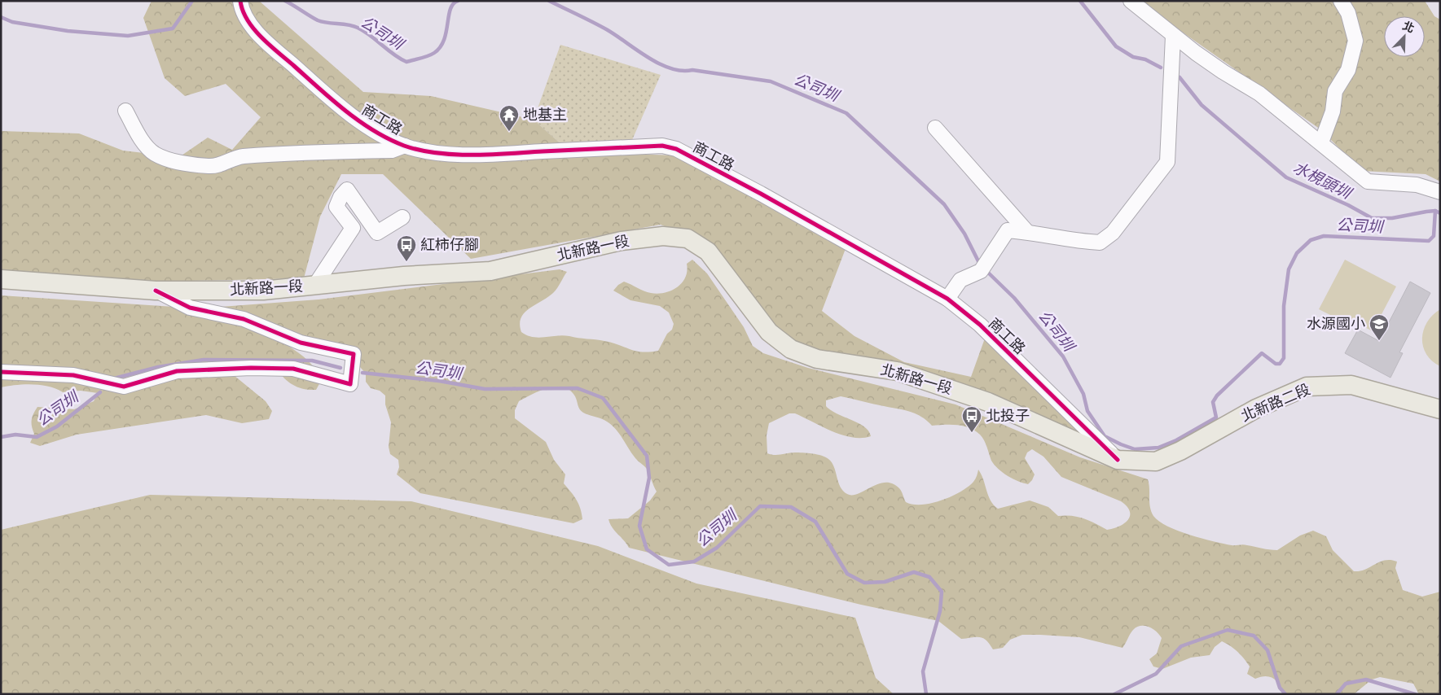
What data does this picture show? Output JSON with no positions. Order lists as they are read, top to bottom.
{
  "streets": {
    "main road": ["北新路一段", "北新路二段"],
    "street": ["商工路"]
  },
  "crossings": [
    ["商工路", "北新路一段"],
    ["商工路", "北新路二段"],
    ["北新路一段", "北新路二段"]
  ],
  "water": ["公司圳", "水梘頭圳"],
  "places": {
    "temple": ["地基主"],
    "bus stop": ["紅柿仔腳", "北投子"],
    "school or university": ["水源國小"]
  },
  "north": "top right"
}
